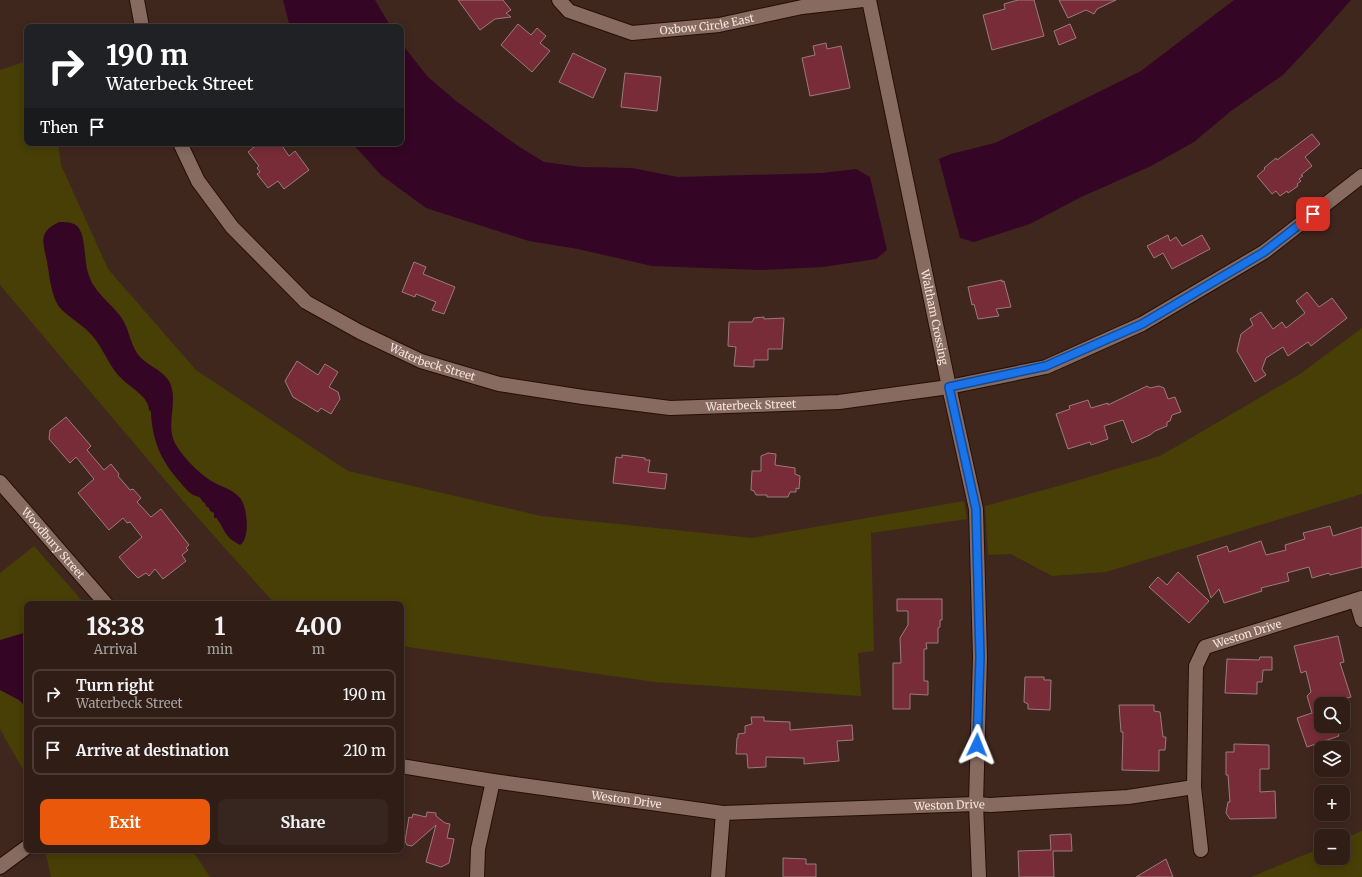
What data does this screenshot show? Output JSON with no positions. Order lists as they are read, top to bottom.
{
  "streets": {
    "street": [
      "Oxbow Circle East",
      "Waltham Crossing",
      "Waterbeck Street",
      "Woodbury Street",
      "Weston Drive"
    ]
  },
  "crossings": [
    ["Waltham Crossing", "Waterbeck Street"],
    ["Waltham Crossing", "Weston Drive"]
  ],
  "page": {
    "turn": ["190 m", "Waterbeck Street"],
    "then": "Then",
    "eta": [
      "18:38",
      "Arrival",
      "1",
      "min",
      "400",
      "m"
    ],
    "list": [
      {
        "name": "Turn right",
        "note": "Waterbeck Street",
        "value": "190 m"
      },
      {
        "name": "Arrive at destination",
        "value": "210 m"
      }
    ],
    "map_buttons": ["+", "−"],
    "buttons": ["Exit", "Share"]
  }
}
